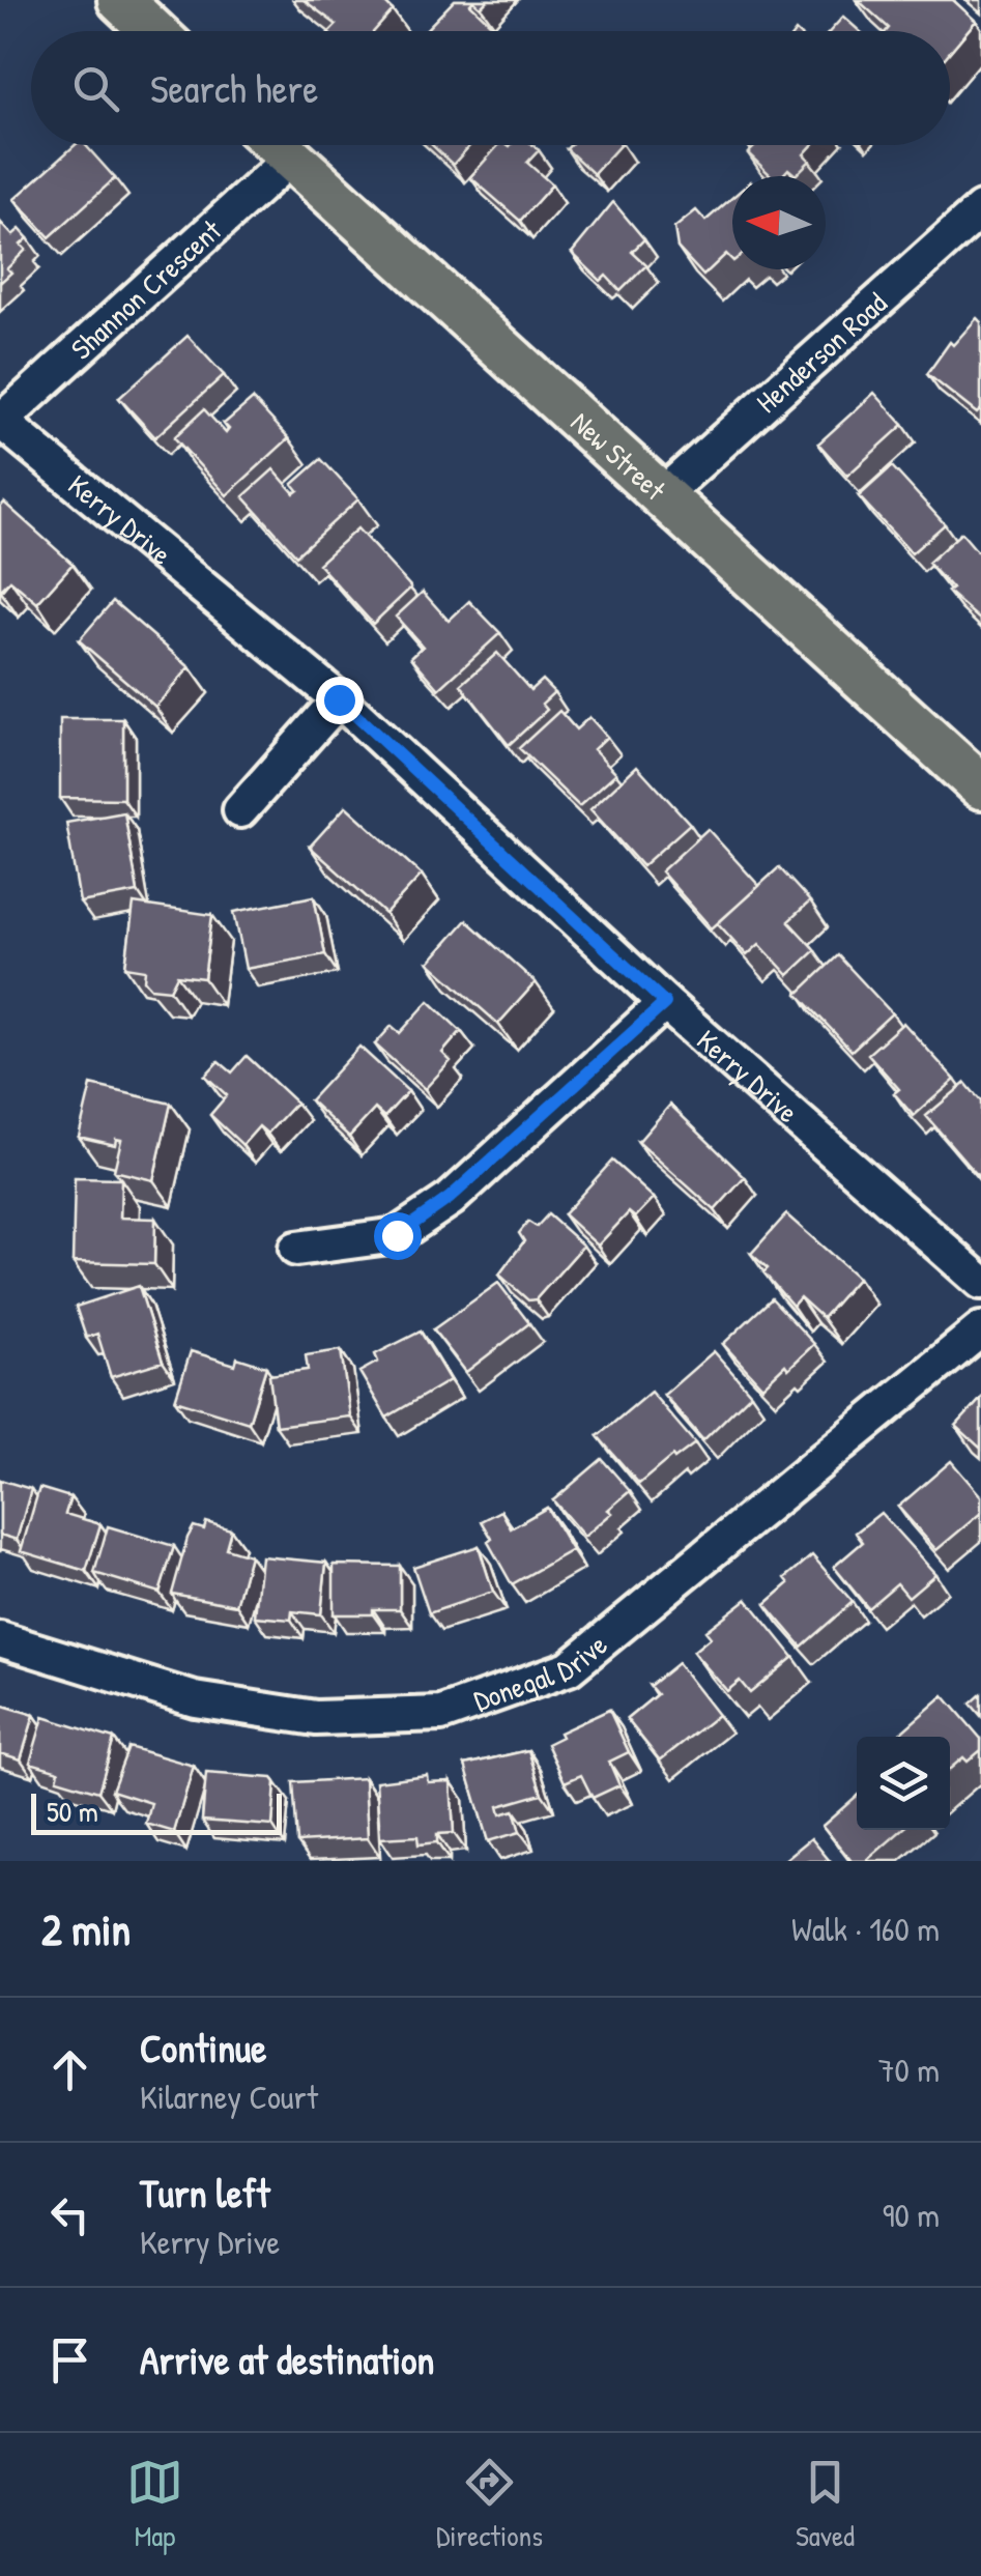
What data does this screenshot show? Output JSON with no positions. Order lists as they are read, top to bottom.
{
  "streets": {
    "main road": ["New Street"],
    "street": [
      "Shannon Crescent",
      "Henderson Road",
      "Kerry Drive",
      "Donegal Drive"
    ]
  },
  "crossings": [
    ["Shannon Crescent", "New Street"],
    ["Shannon Crescent", "Kerry Drive"],
    ["Henderson Road", "New Street"]
  ],
  "scale_bar": "50 m",
  "north": "left",
  "page": {
    "search": "Search here",
    "scale": "50 m",
    "heading": ["2 min", "Walk · 160 m"],
    "list": [
      ["Continue", "Kilarney Court", "70 m"],
      ["Turn left", "Kerry Drive", "90 m"],
      "Arrive at destination"
    ],
    "nav": ["Map", "Directions", "Saved"]
  }
}
